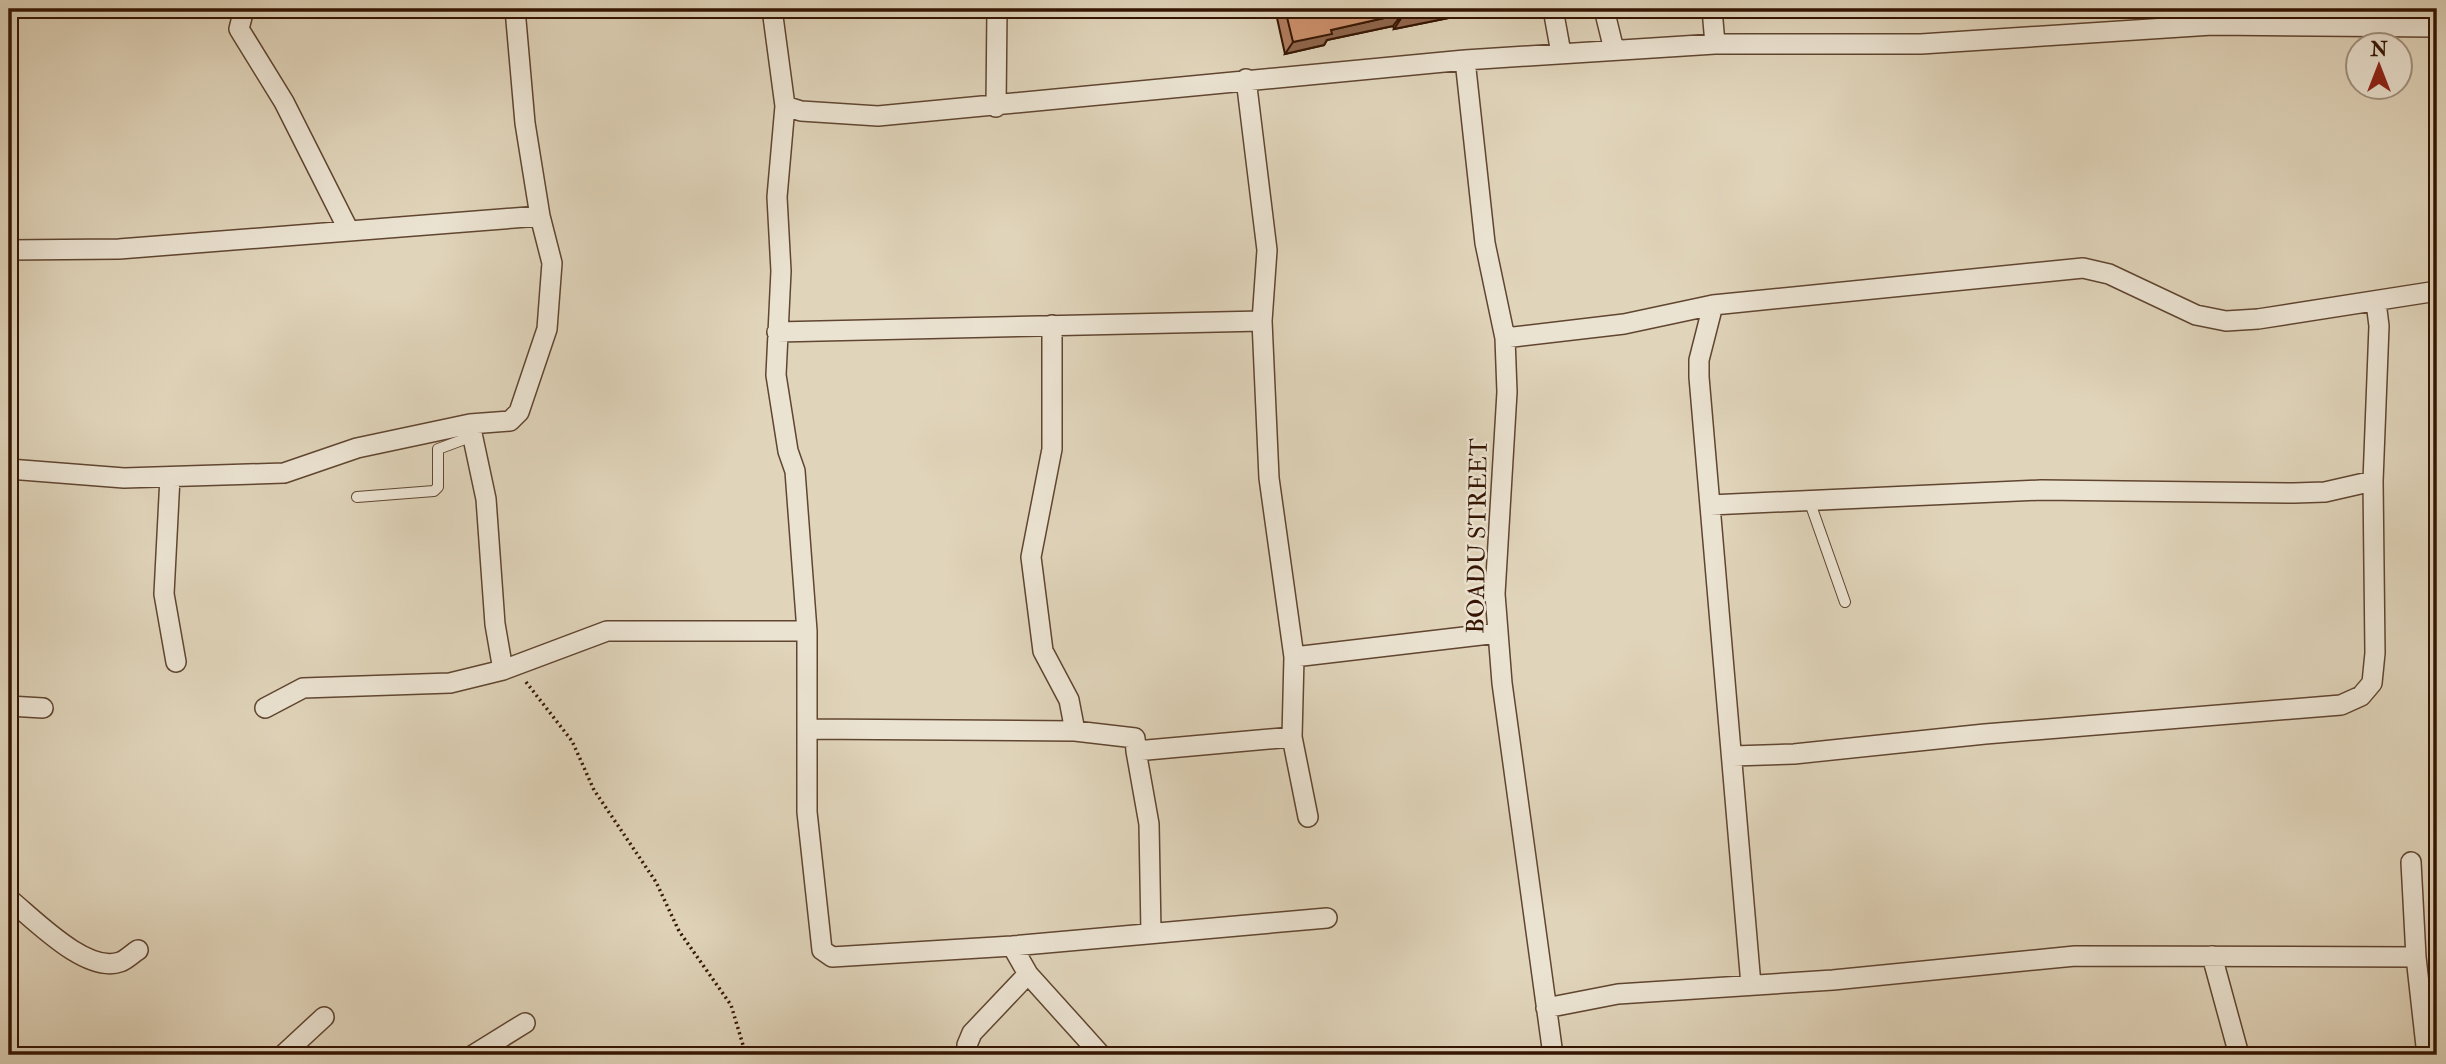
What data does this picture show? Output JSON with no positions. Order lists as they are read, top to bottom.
{
  "streets": {
    "street": ["BOADU STREET"]
  },
  "north": "top"
}
